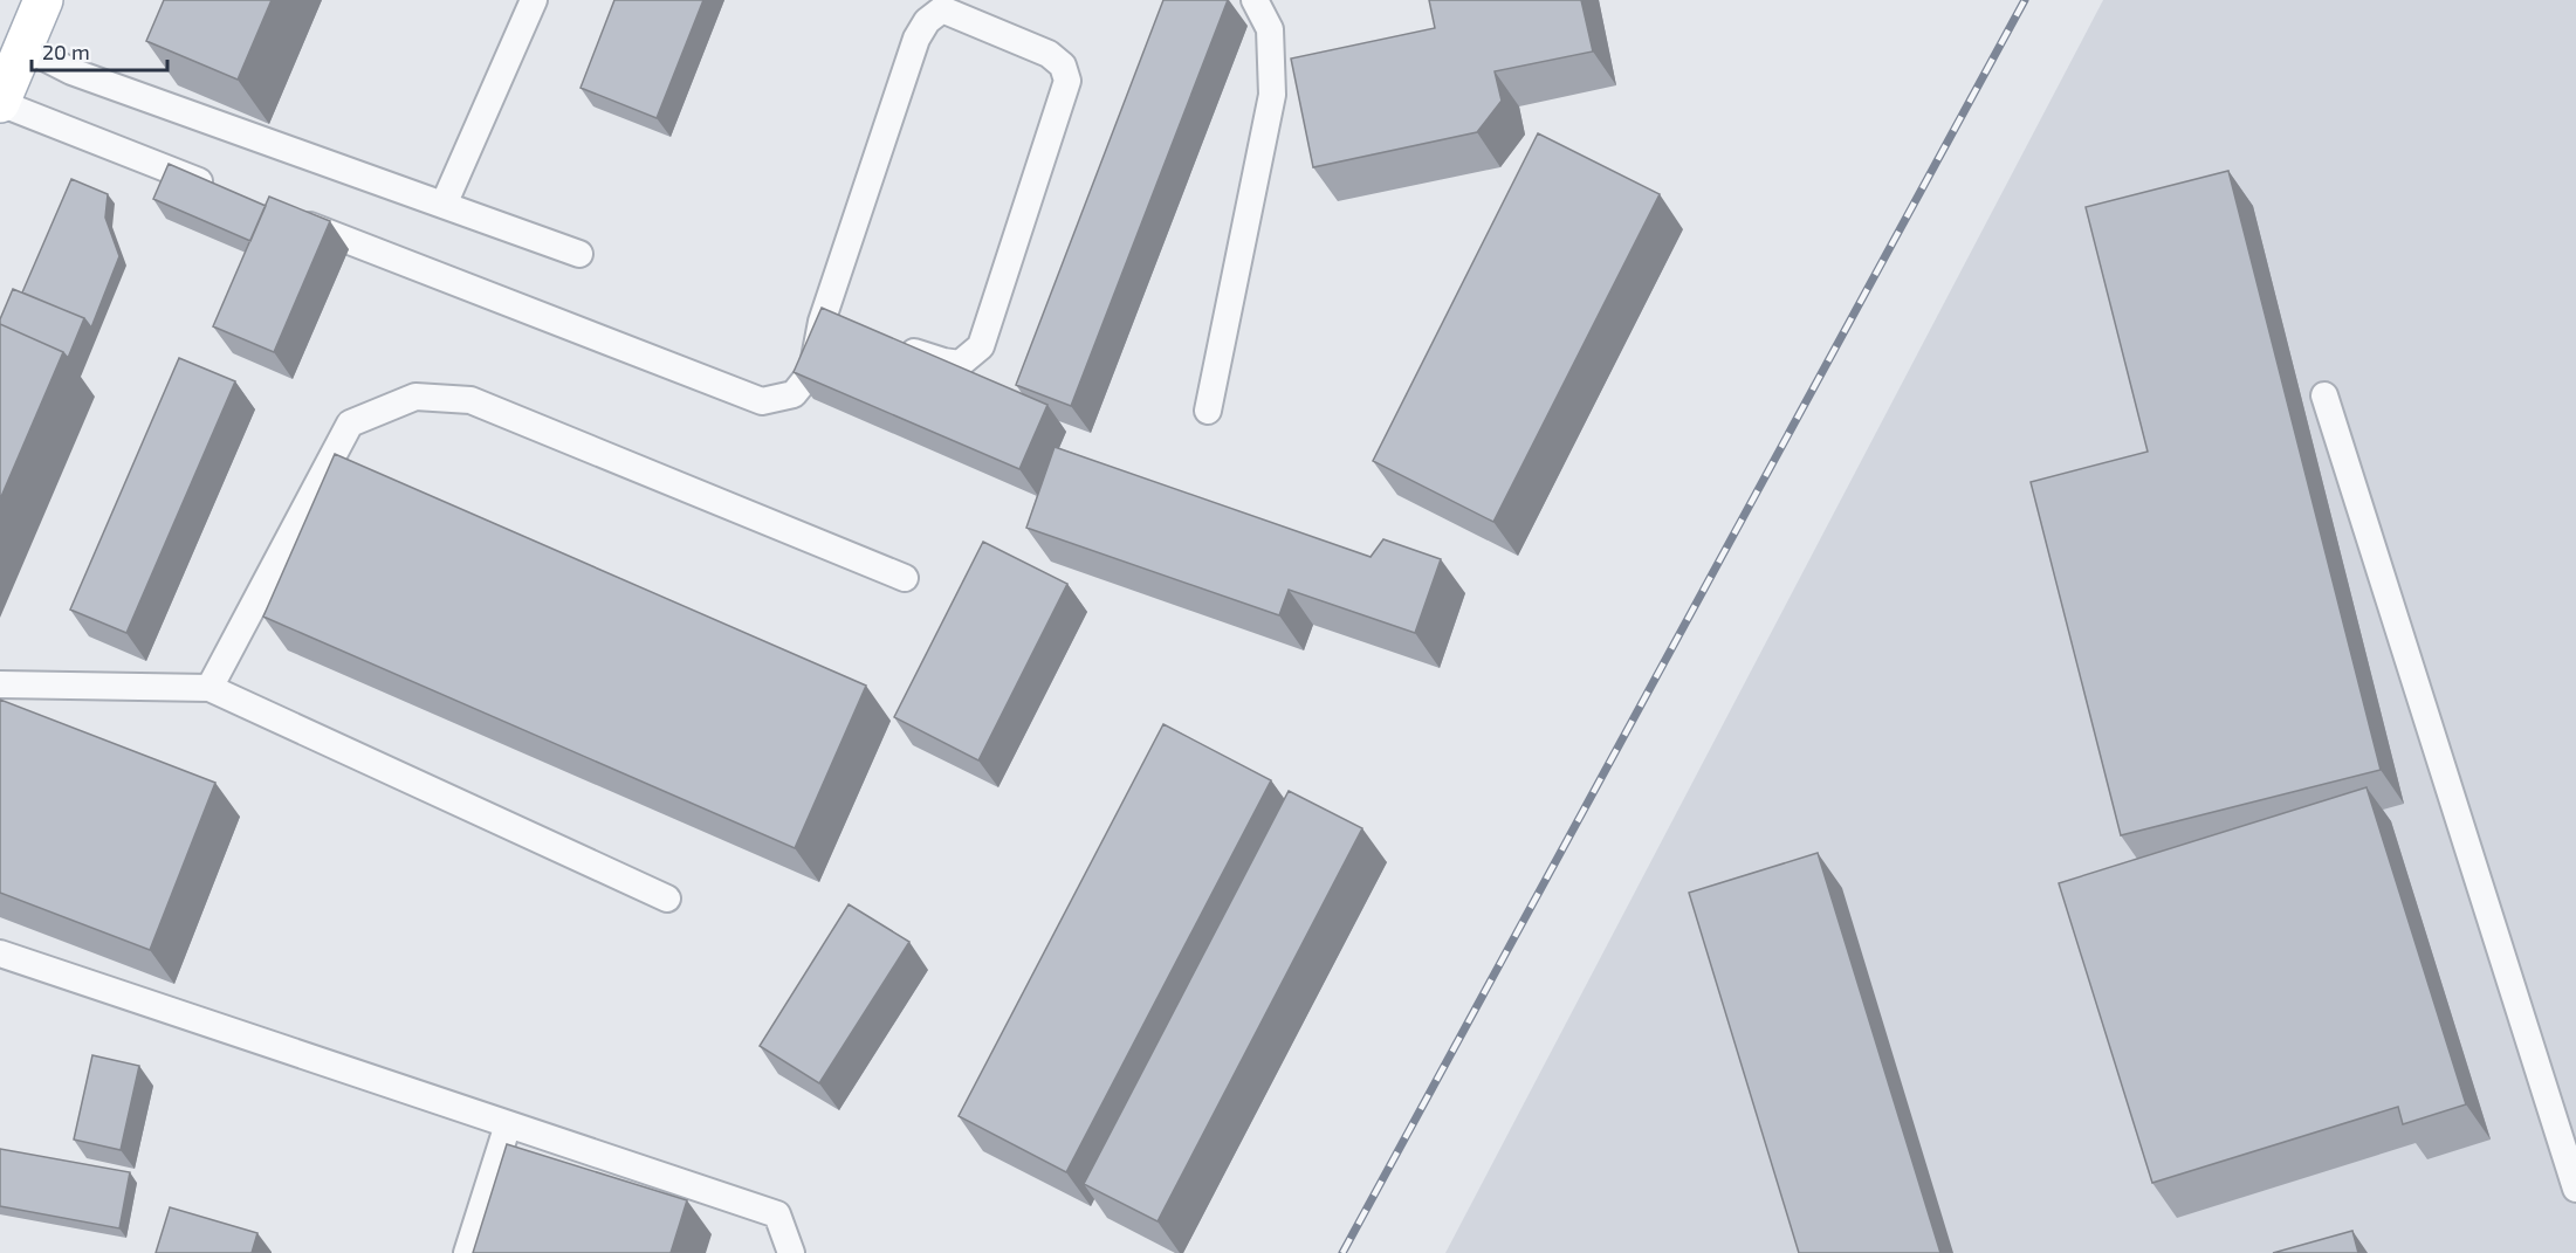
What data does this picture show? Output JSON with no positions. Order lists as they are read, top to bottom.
{
  "scale_bar": "20 m"
}
